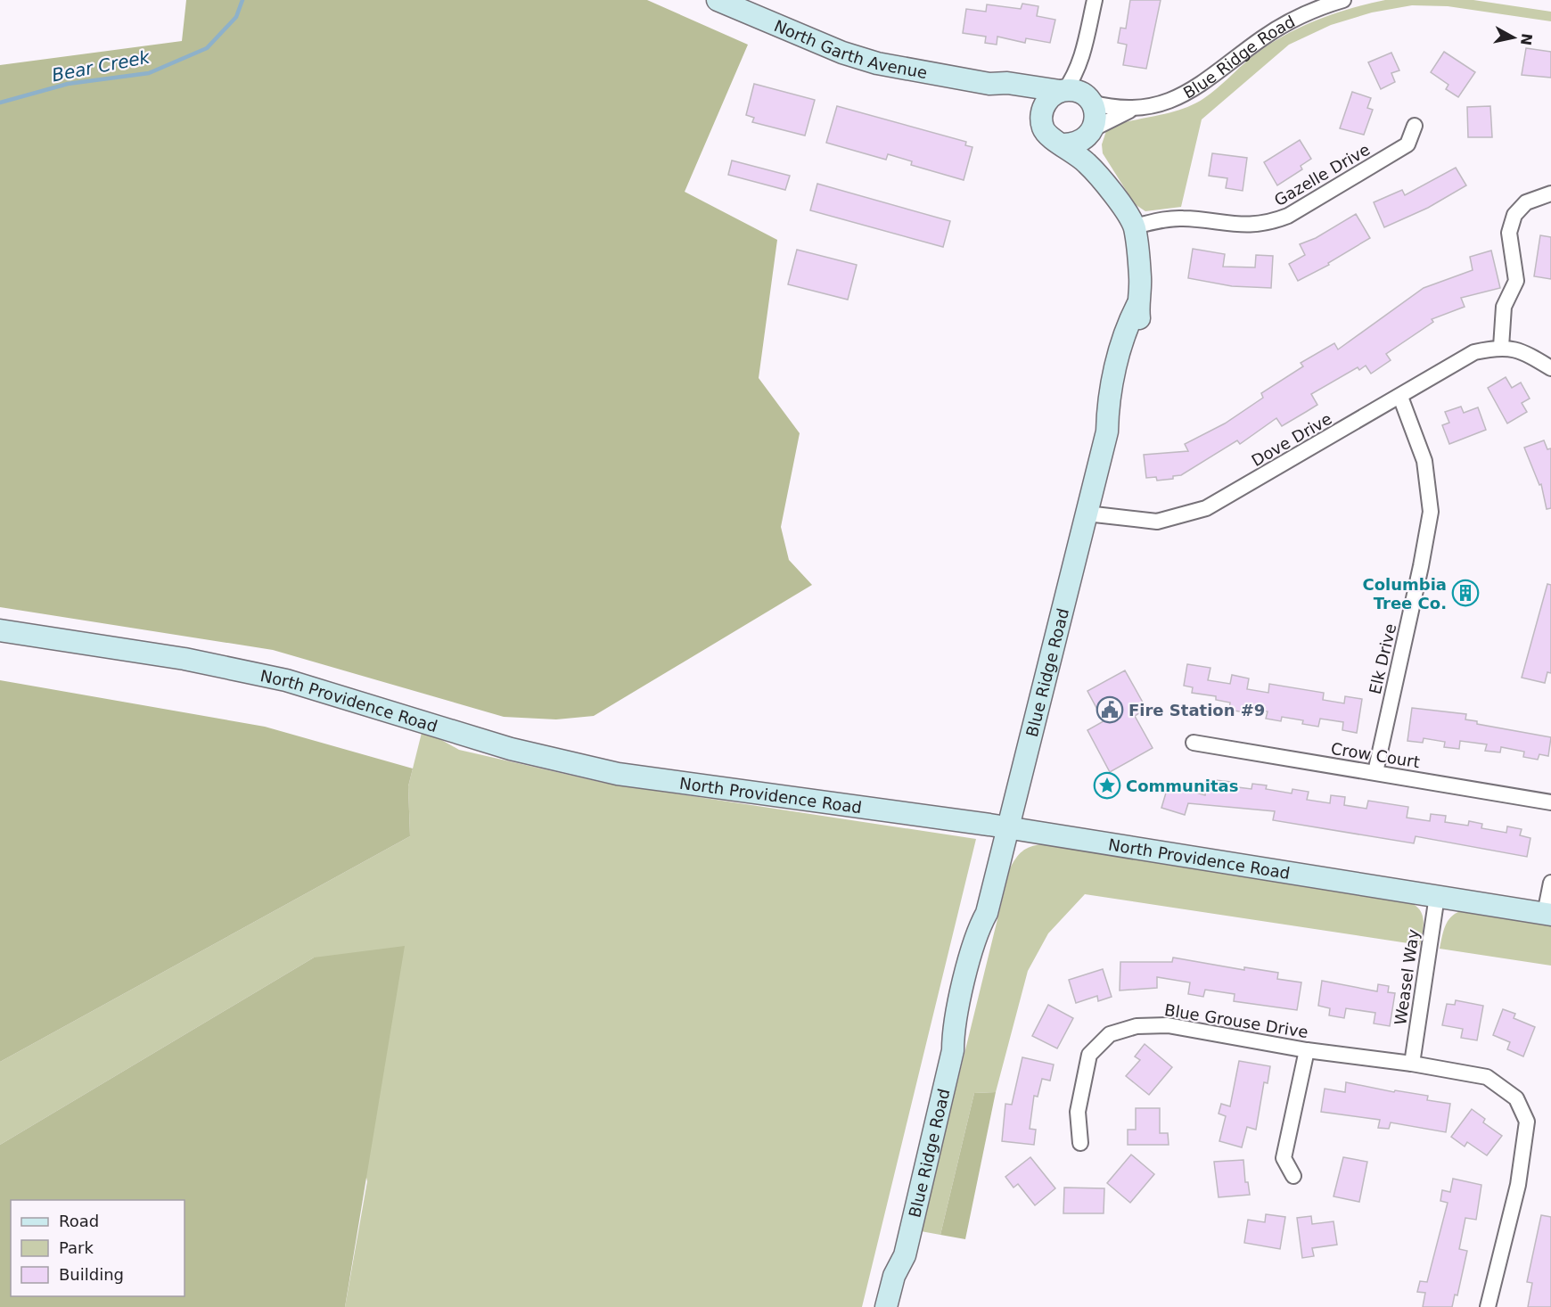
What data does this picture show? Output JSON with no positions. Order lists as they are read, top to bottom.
{
  "streets": {
    "street": [
      "North Garth Avenue",
      "Blue Ridge Road",
      "Gazelle Drive",
      "Dove Drive",
      "Elk Drive",
      "North Providence Road",
      "Crow Court",
      "Weasel Way",
      "Blue Grouse Drive"
    ]
  },
  "crossings": [
    ["North Garth Avenue", "Blue Ridge Road"],
    ["Blue Ridge Road", "Gazelle Drive"],
    ["Blue Ridge Road", "Dove Drive"],
    ["Blue Ridge Road", "North Providence Road"],
    ["Dove Drive", "Elk Drive"],
    ["Elk Drive", "Crow Court"],
    ["North Providence Road", "Weasel Way"],
    ["Weasel Way", "Blue Grouse Drive"]
  ],
  "water": ["Bear Creek"],
  "places": {
    "building": ["Columbia Tree Co."],
    "public building": ["Fire Station #9"],
    "place": ["Communitas"]
  },
  "legend": ["Road", "Park", "Building"],
  "north": "right"
}
